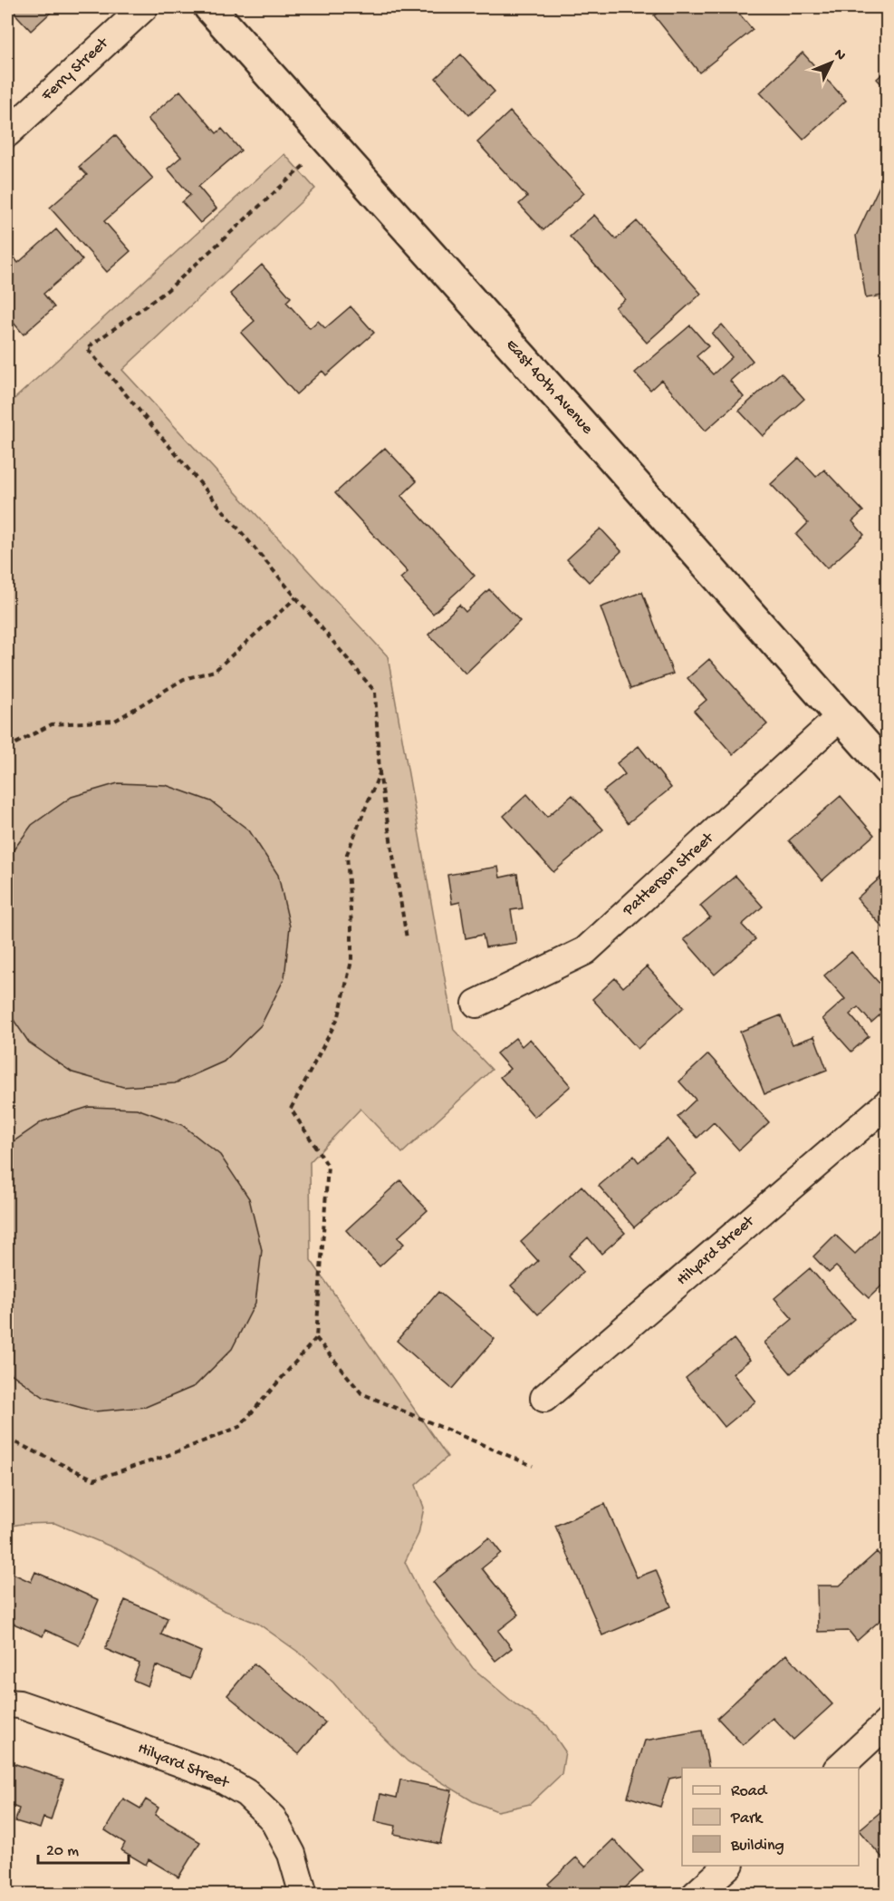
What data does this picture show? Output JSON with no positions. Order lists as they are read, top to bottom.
{
  "streets": {
    "street": [
      "Ferry Street",
      "East 40th Avenue",
      "Patterson Street",
      "Hilyard Street"
    ]
  },
  "crossings": [
    ["East 40th Avenue", "Patterson Street"]
  ],
  "legend": ["Road", "Park", "Building"],
  "scale_bar": "20 m",
  "north": "top right"
}
